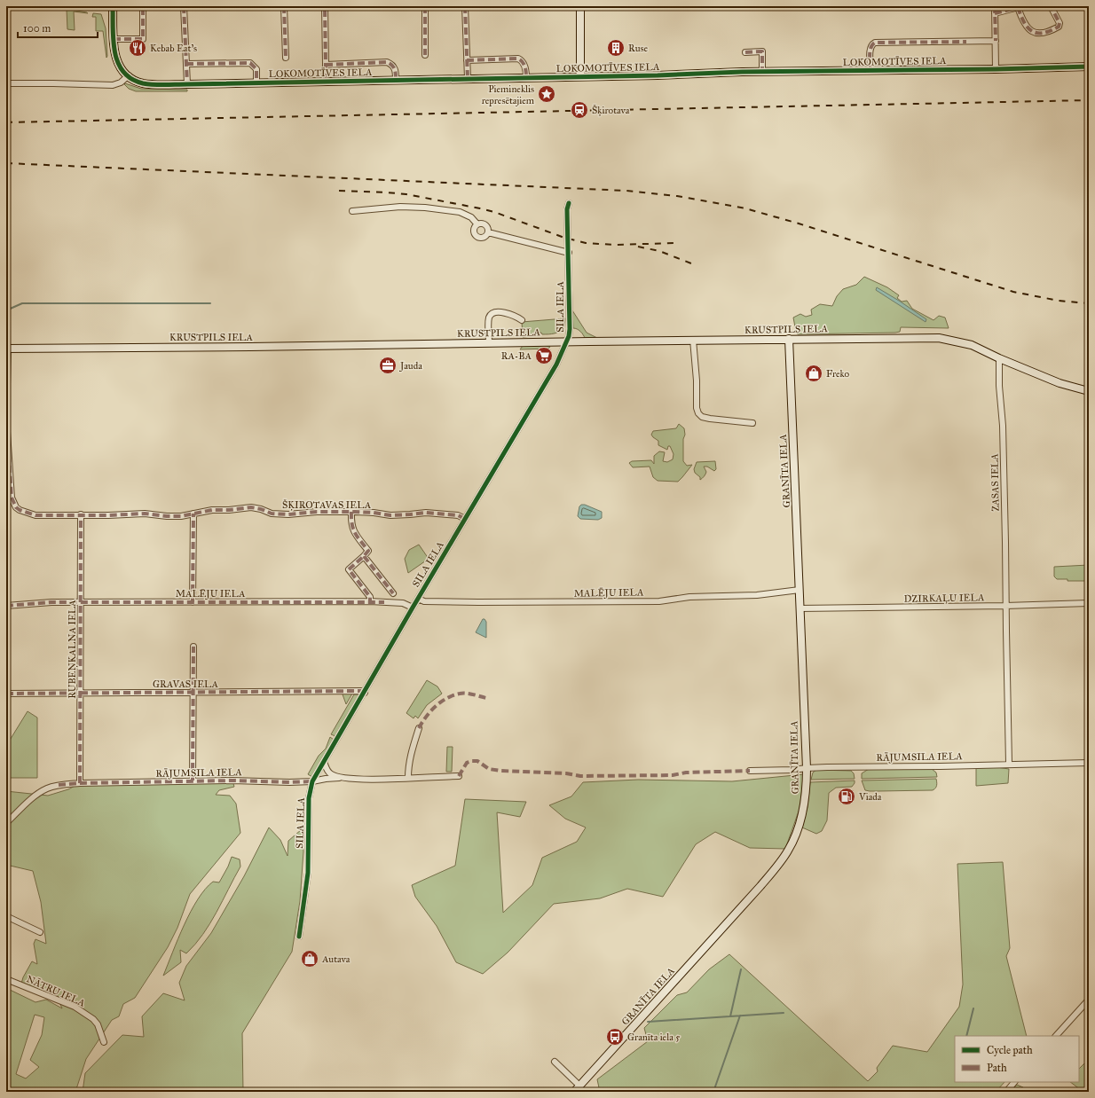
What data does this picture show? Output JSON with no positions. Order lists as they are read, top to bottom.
{
  "streets": {
    "street": [
      "LOKOMOTĪVES IELA",
      "SILA IELA",
      "KRUSTPILS IELA",
      "GRANĪTA IELA",
      "ZASAS IELA",
      "ŠĶIROTAVAS IELA",
      "MALĒJU IELA",
      "DZIRKAĻU IELA",
      "RUBEŅKALNA IELA",
      "GRAVAS IELA",
      "RĀJUMSILA IELA",
      "NĀTRU IELA"
    ]
  },
  "crossings": [
    ["SILA IELA", "KRUSTPILS IELA"],
    ["SILA IELA", "ŠĶIROTAVAS IELA"],
    ["SILA IELA", "MALĒJU IELA"],
    ["SILA IELA", "GRAVAS IELA"],
    ["SILA IELA", "RĀJUMSILA IELA"],
    ["KRUSTPILS IELA", "GRANĪTA IELA"],
    ["KRUSTPILS IELA", "ZASAS IELA"],
    ["KRUSTPILS IELA", "ŠĶIROTAVAS IELA"],
    ["GRANĪTA IELA", "MALĒJU IELA"],
    ["GRANĪTA IELA", "DZIRKAĻU IELA"],
    ["GRANĪTA IELA", "RĀJUMSILA IELA"],
    ["ZASAS IELA", "DZIRKAĻU IELA"],
    ["ZASAS IELA", "RĀJUMSILA IELA"],
    ["ŠĶIROTAVAS IELA", "RUBEŅKALNA IELA"],
    ["MALĒJU IELA", "RUBEŅKALNA IELA"],
    ["RUBEŅKALNA IELA", "GRAVAS IELA"],
    ["RUBEŅKALNA IELA", "RĀJUMSILA IELA"]
  ],
  "places": {
    "restaurant": ["Kebab Eat's"],
    "building": ["Ruse"],
    "place": ["Piemineklis represētajiem"],
    "station": ["Šķirotava"],
    "supermarket": ["RA-BA"],
    "office": ["Jauda"],
    "shop": ["Freko", "Autava"],
    "fuel station": ["Viada"],
    "bus stop": ["Granīta iela 5"]
  },
  "legend": ["Cycle path", "Path"],
  "scale_bar": "100 m"
}
